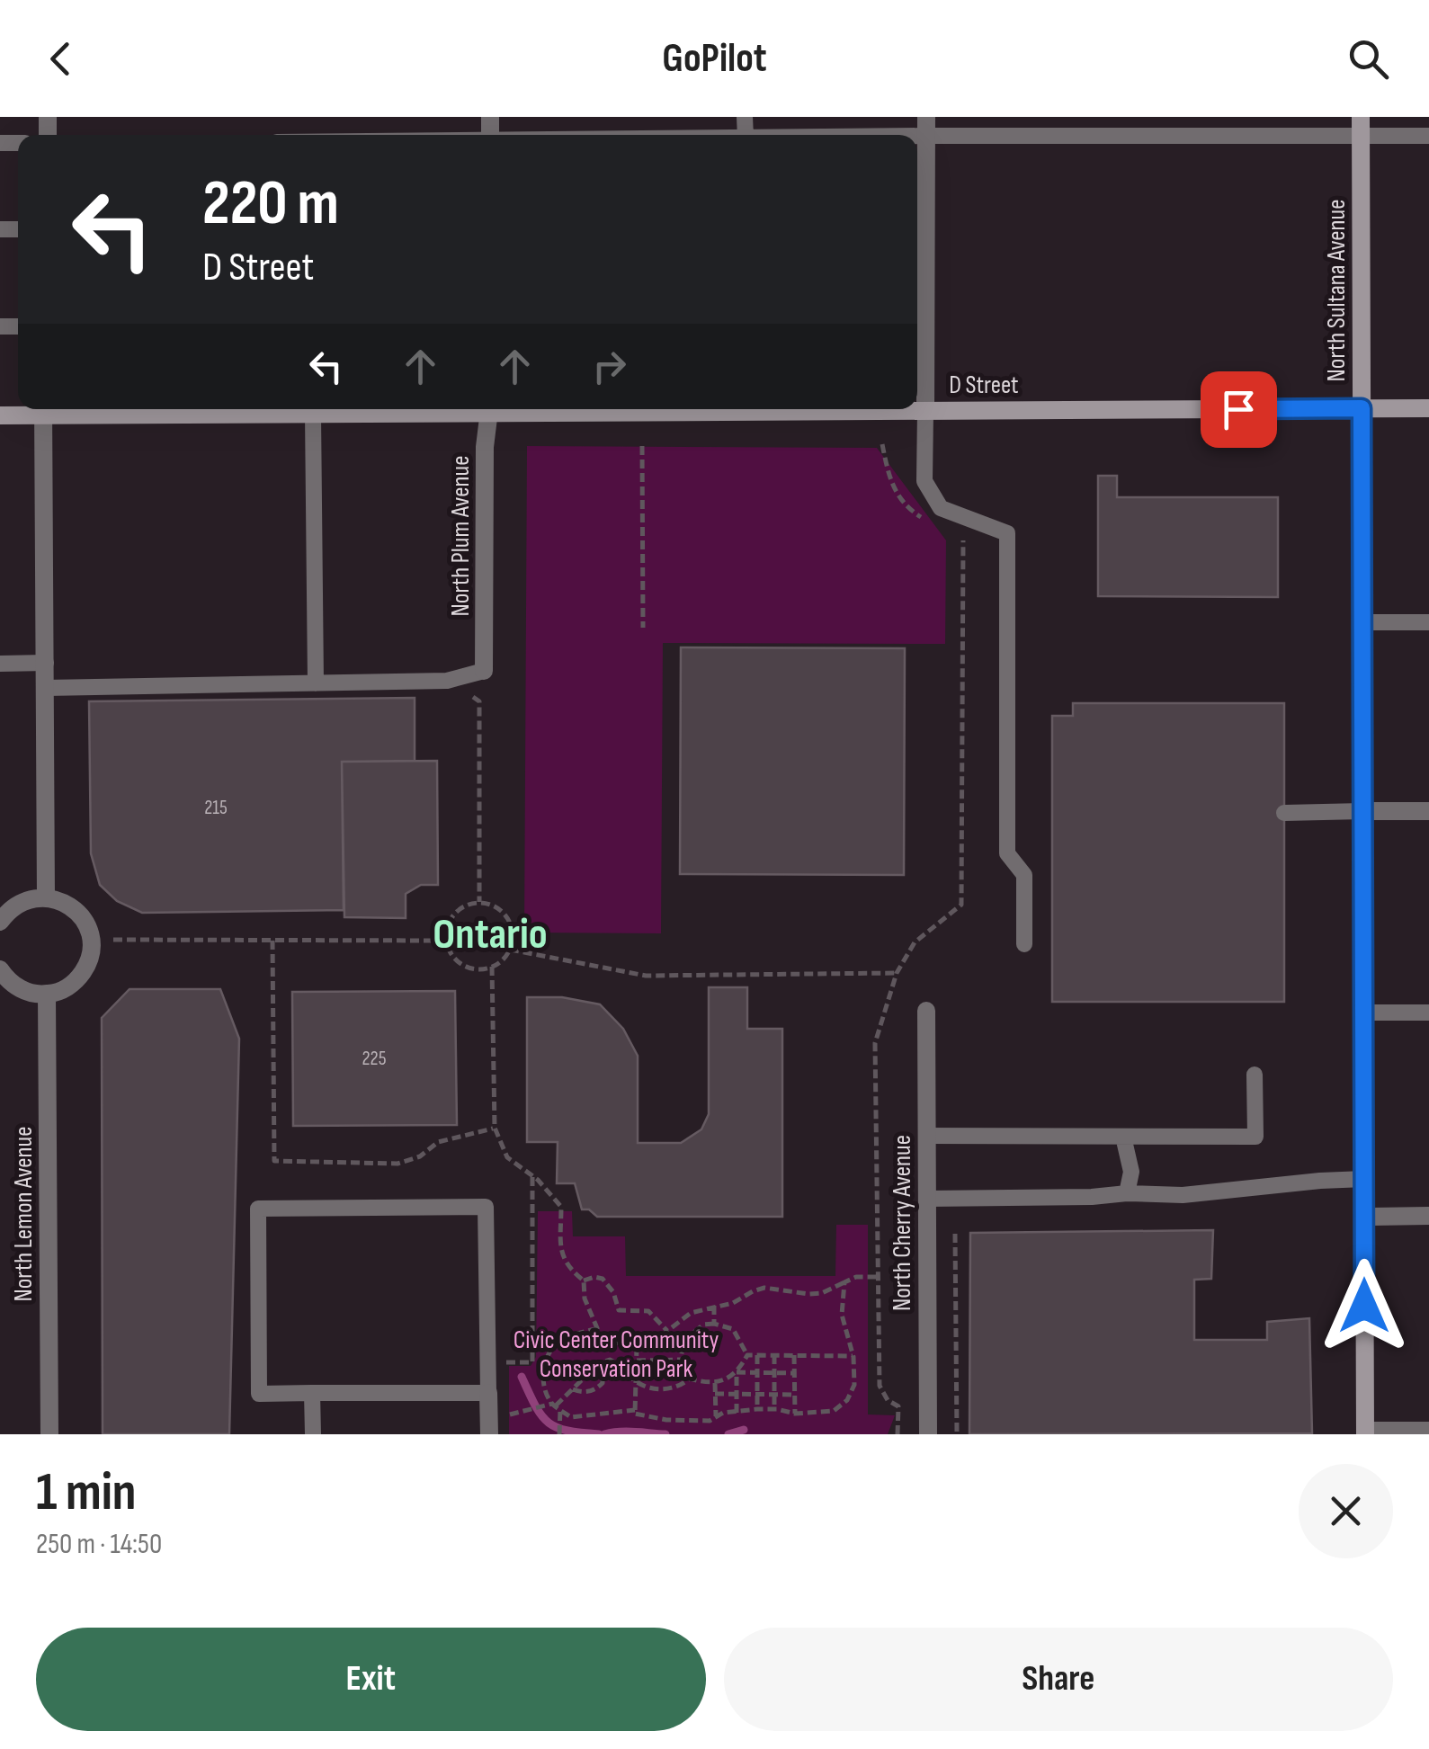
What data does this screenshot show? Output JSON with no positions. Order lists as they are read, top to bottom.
{
  "streets": {
    "street": [
      "North Sultana Avenue",
      "D Street",
      "North Plum Avenue",
      "North Lemon Avenue",
      "North Cherry Avenue"
    ]
  },
  "crossings": [
    ["North Sultana Avenue", "D Street"]
  ],
  "districts": ["Ontario"],
  "parks": ["Civic Center Community Conservation Park"],
  "house_numbers": ["215", "225"],
  "page": {
    "header": "GoPilot",
    "turn": ["220 m", "D Street"],
    "heading": ["1 min", "250 m · 14:50"],
    "buttons": ["Exit", "Share"]
  }
}
